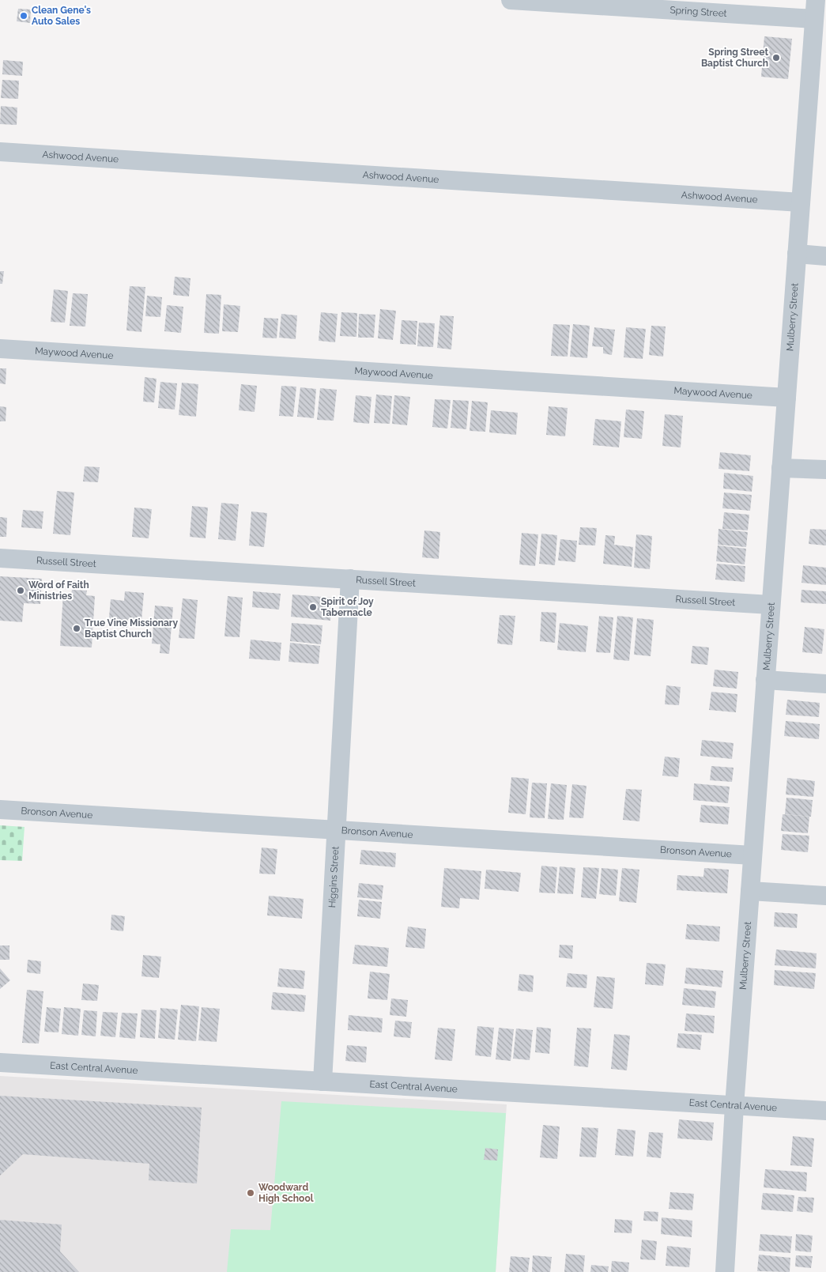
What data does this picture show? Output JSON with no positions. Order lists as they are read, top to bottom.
{
  "streets": {
    "street": [
      "Spring Street",
      "Ashwood Avenue",
      "Mulberry Street",
      "Maywood Avenue",
      "Russell Street",
      "Bronson Avenue",
      "Higgins Street",
      "East Central Avenue"
    ]
  },
  "crossings": [
    ["Spring Street", "Mulberry Street"],
    ["Ashwood Avenue", "Mulberry Street"],
    ["Mulberry Street", "Maywood Avenue"],
    ["Mulberry Street", "Russell Street"],
    ["Mulberry Street", "Bronson Avenue"],
    ["Mulberry Street", "East Central Avenue"],
    ["Russell Street", "Higgins Street"],
    ["Bronson Avenue", "Higgins Street"],
    ["Higgins Street", "East Central Avenue"]
  ],
  "places": [
    "Clean Gene's Auto Sales",
    "Spring Street Baptist Church",
    "Word of Faith Ministries",
    "Spirit of Joy Tabernacle",
    "True Vine Missionary Baptist Church",
    "Woodward High School"
  ]
}
